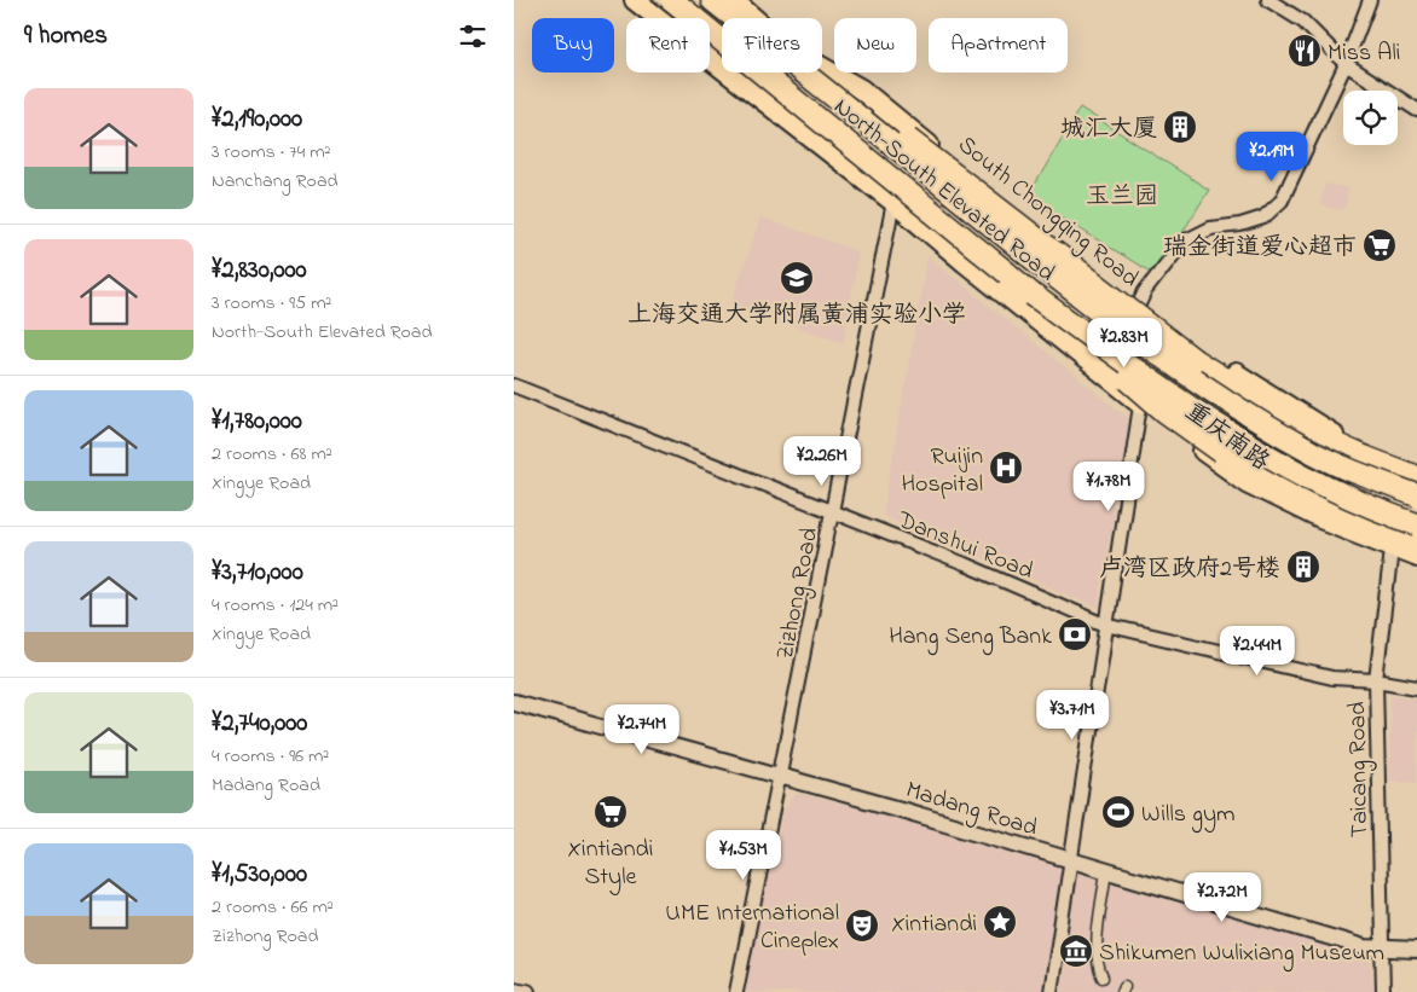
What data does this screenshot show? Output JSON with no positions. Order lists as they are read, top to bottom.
{
  "streets": {
    "highway": ["North-South Elevated Road"],
    "main road": ["South Chongqing Road", "重庆南路"],
    "street": [
      "Danshui Road",
      "Zizhong Road",
      "Taicang Road",
      "Madang Road"
    ]
  },
  "crossings": [
    ["重庆南路", "Zizhong Road"],
    ["重庆南路", "Taicang Road"],
    ["Danshui Road", "Zizhong Road"],
    ["Danshui Road", "Taicang Road"],
    ["Zizhong Road", "Madang Road"],
    ["Taicang Road", "Madang Road"]
  ],
  "parks": ["玉兰园"],
  "places": {
    "restaurant": ["Miss Ali"],
    "building": ["城汇大厦", "卢湾区政府2号楼"],
    "supermarket": ["瑞金街道爱心超市", "Xintiandi Style"],
    "school or university": ["上海交通大学附属黄浦实验小学"],
    "hospital": ["Ruijin Hospital"],
    "bank": ["Hang Seng Bank"],
    "sports": ["Wills gym"],
    "place": ["Xintiandi"],
    "theatre": ["UME International Cineplex"],
    "museum": ["Shikumen Wulixiang Museum"]
  },
  "page": {
    "heading": "9 homes",
    "chip": [
      "Buy",
      "Rent",
      "Filters",
      "New",
      "Apartment"
    ],
    "list": [
      {
        "name": "¥2,190,000",
        "note": "3 rooms · 74 m² · Nanchang Road"
      },
      {
        "name": "¥2,830,000",
        "note": "3 rooms · 95 m² · North-South Elevated Road"
      },
      {
        "name": "¥1,780,000",
        "note": "2 rooms · 68 m² · Xingye Road"
      },
      {
        "name": "¥3,710,000",
        "note": "4 rooms · 124 m² · Xingye Road"
      },
      {
        "name": "¥2,740,000",
        "note": "4 rooms · 96 m² · Madang Road"
      },
      {
        "name": "¥1,530,000",
        "note": "2 rooms · 66 m² · Zizhong Road"
      }
    ],
    "price": [
      "¥2.19M",
      "¥2.83M",
      "¥2.26M",
      "¥1.78M",
      "¥2.44M",
      "¥3.71M",
      "¥2.74M",
      "¥1.53M",
      "¥2.72M"
    ]
  }
}
